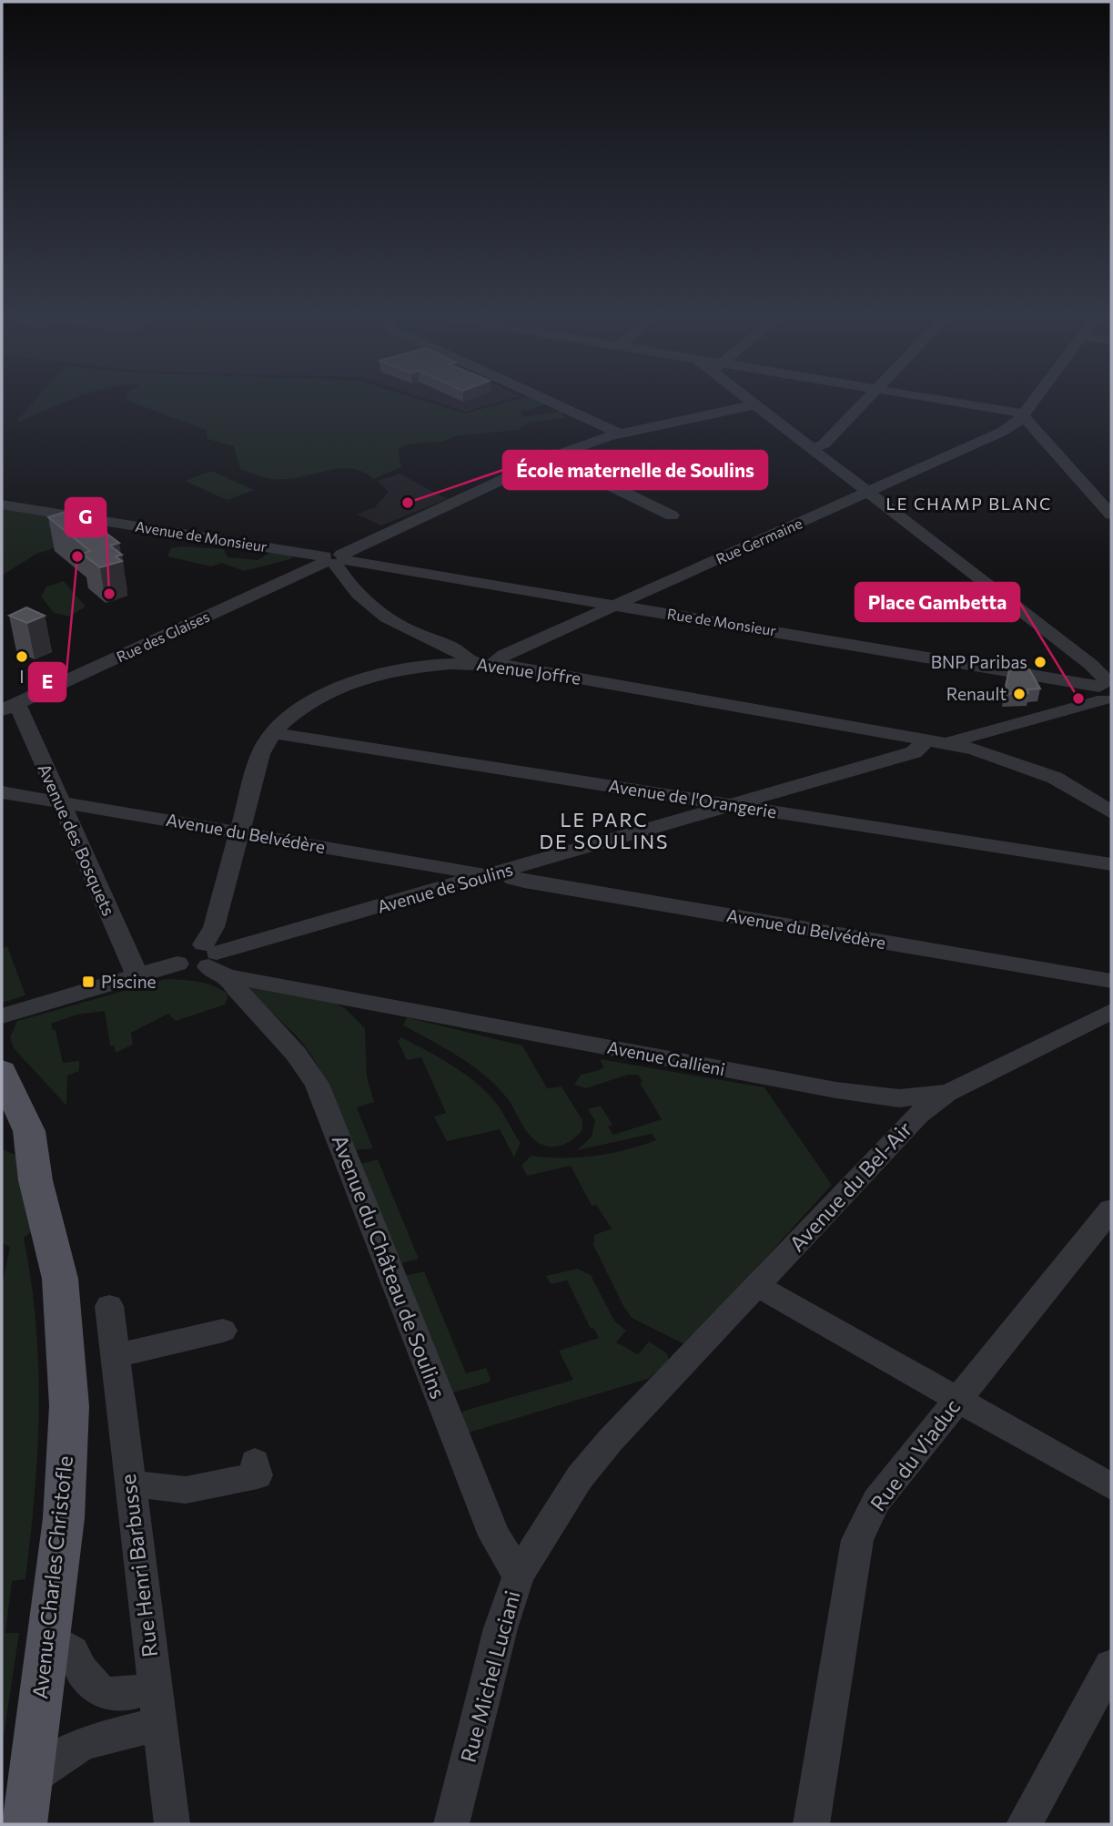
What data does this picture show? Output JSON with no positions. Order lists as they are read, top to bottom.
{
  "streets": {
    "main road": ["Avenue Charles Christofle"],
    "street": [
      "Avenue de Monsieur",
      "Rue Germaine",
      "Rue de Monsieur",
      "Rue des Glaises",
      "Avenue Joffre",
      "Avenue de l'Orangerie",
      "Avenue du Belvédère",
      "Avenue des Bosquets",
      "Avenue de Soulins",
      "Avenue Gallieni",
      "Avenue du Bel-Air",
      "Avenue du Château de Soulins",
      "Rue du Viaduc",
      "Rue Henri Barbusse",
      "Rue Michel Luciani"
    ]
  },
  "crossings": [
    ["Avenue de Monsieur", "Rue de Monsieur"],
    ["Avenue de Monsieur", "Rue des Glaises"],
    ["Rue Germaine", "Rue de Monsieur"],
    ["Rue Germaine", "Avenue Joffre"],
    ["Rue de Monsieur", "Rue des Glaises"],
    ["Rue de Monsieur", "Avenue Joffre"],
    ["Rue des Glaises", "Avenue des Bosquets"],
    ["Avenue Joffre", "Avenue de l'Orangerie"],
    ["Avenue Joffre", "Avenue du Belvédère"],
    ["Avenue Joffre", "Avenue de Soulins"],
    ["Avenue Joffre", "Avenue Gallieni"],
    ["Avenue Joffre", "Avenue du Château de Soulins"],
    ["Avenue de l'Orangerie", "Avenue de Soulins"],
    ["Avenue du Belvédère", "Avenue des Bosquets"],
    ["Avenue du Belvédère", "Avenue de Soulins"],
    ["Avenue des Bosquets", "Avenue de Soulins"],
    ["Avenue de Soulins", "Avenue Gallieni"],
    ["Avenue de Soulins", "Avenue du Château de Soulins"],
    ["Avenue Gallieni", "Avenue du Bel-Air"],
    ["Avenue Gallieni", "Avenue du Château de Soulins"],
    ["Avenue du Bel-Air", "Rue Michel Luciani"],
    ["Avenue du Château de Soulins", "Rue Michel Luciani"]
  ],
  "districts": ["LE CHAMP BLANC", "LE PARC DE SOULINS"],
  "places": {
    "other": [
      "École maternelle de Soulins",
      "E",
      "G",
      "I",
      "BNP Paribas",
      "Renault",
      "Place Gambetta"
    ],
    "transit": ["Piscine"]
  }
}
